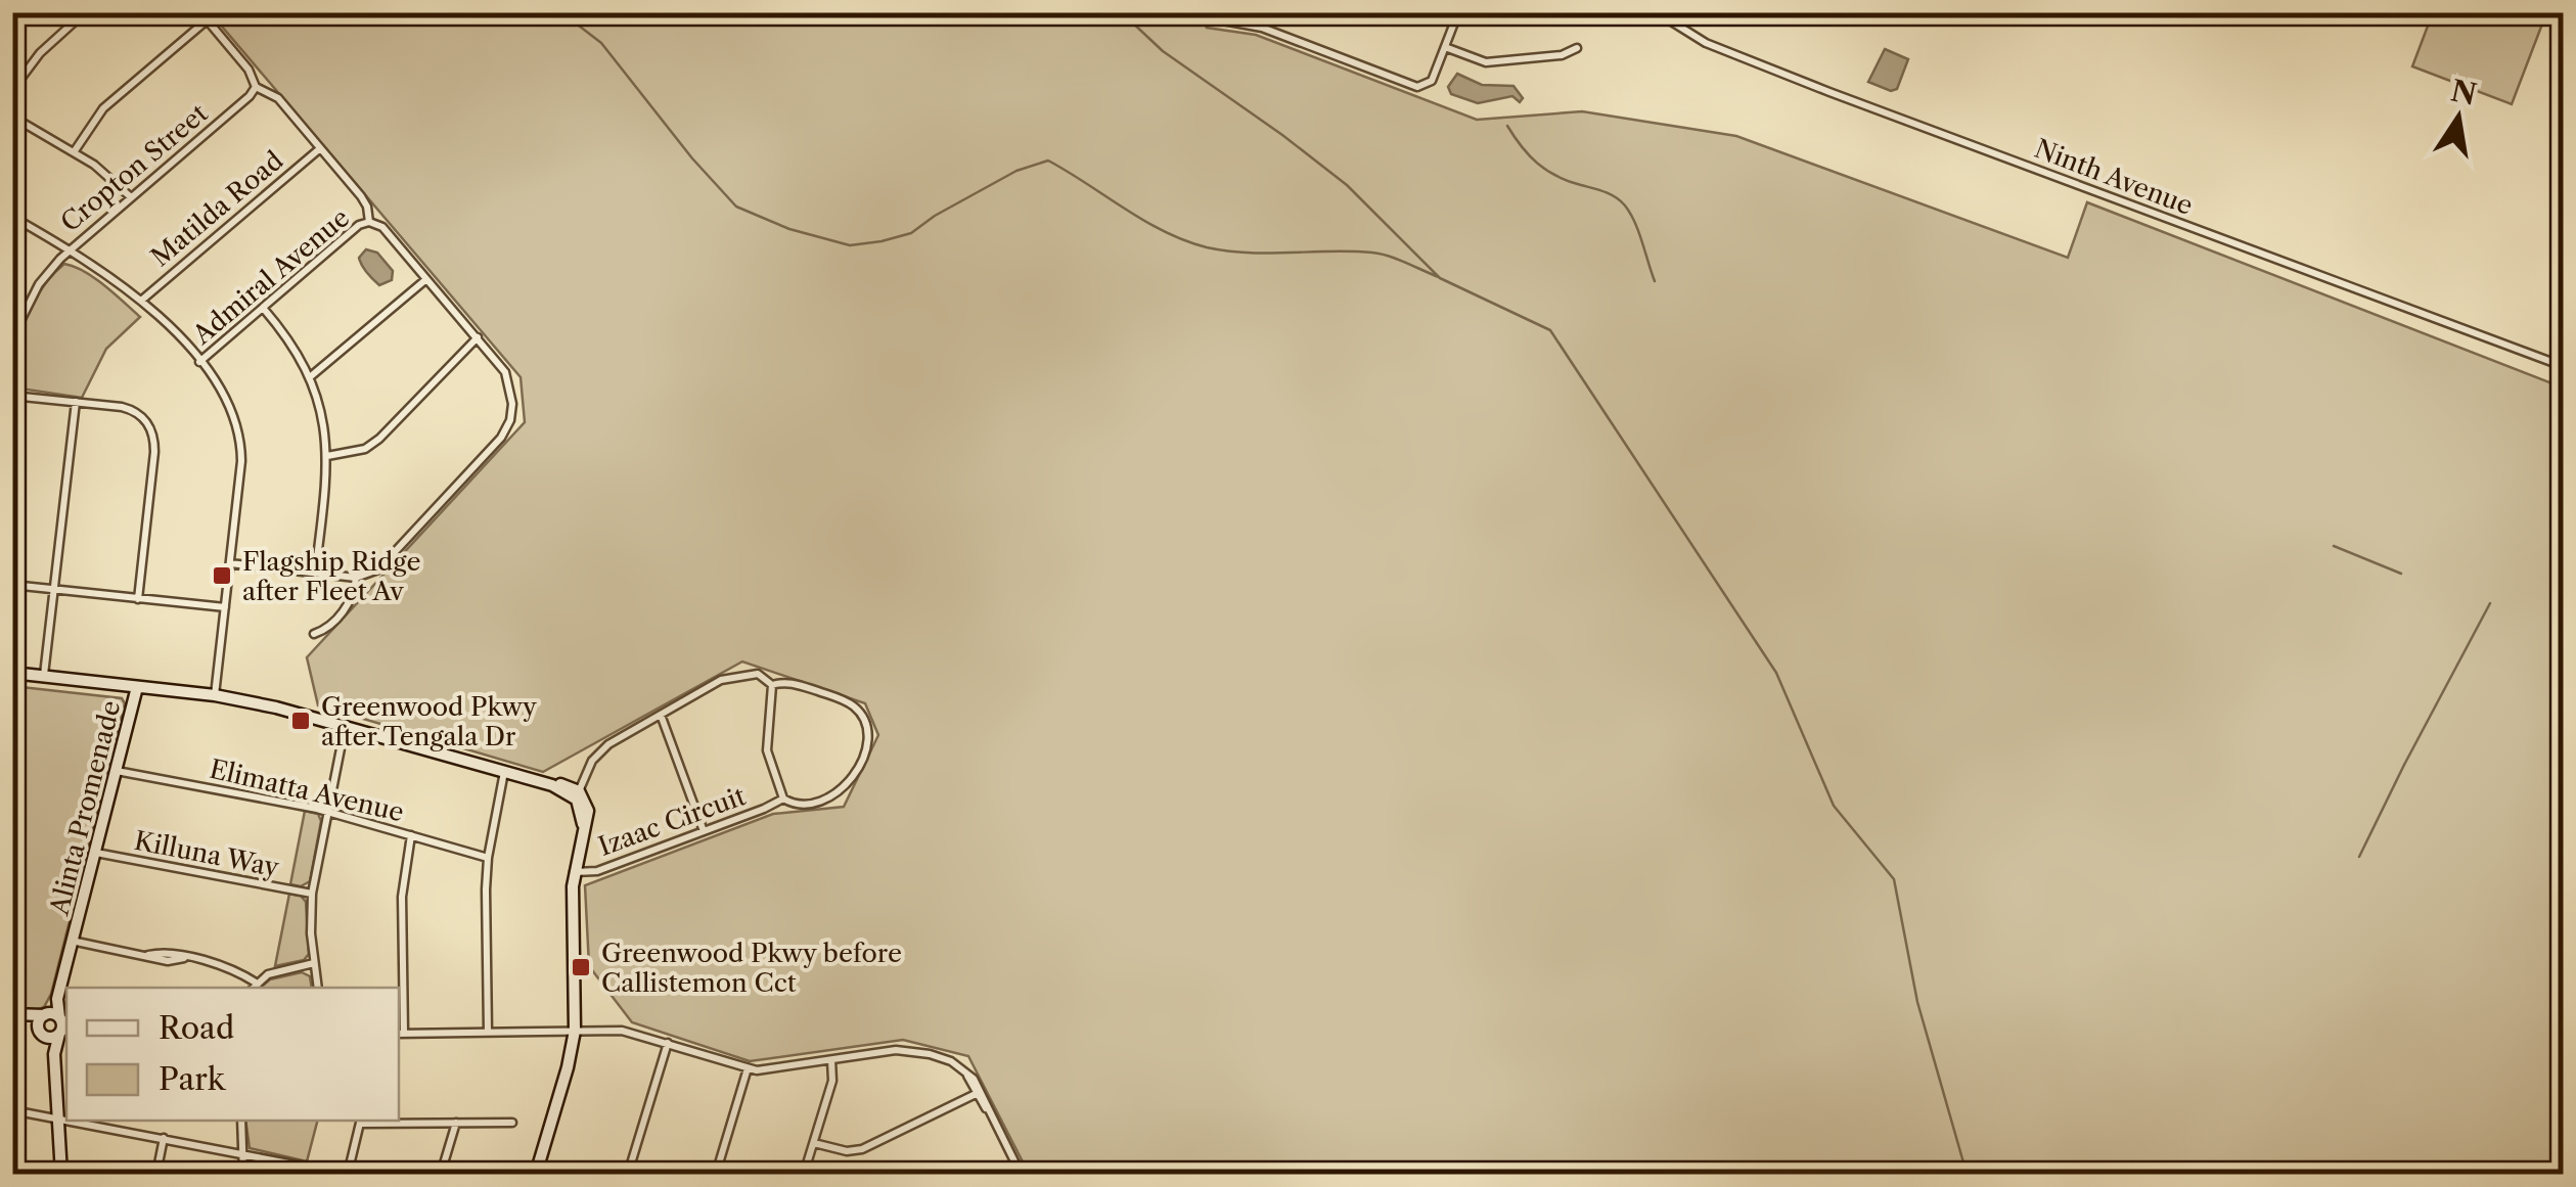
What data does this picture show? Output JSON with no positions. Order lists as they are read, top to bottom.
{
  "streets": {
    "street": [
      "Cropton Street",
      "Ninth Avenue",
      "Matilda Road",
      "Admiral Avenue",
      "Elimatta Avenue",
      "Alinta Promenade",
      "Izaac Circuit",
      "Killuna Way"
    ]
  },
  "crossings": [
    ["Elimatta Avenue", "Alinta Promenade"],
    ["Alinta Promenade", "Killuna Way"]
  ],
  "places": {
    "transit": ["Flagship Ridge after Fleet Av", "Greenwood Pkwy after Tengala Dr", "Greenwood Pkwy before Callistemon Cct"]
  },
  "legend": ["Road", "Park"],
  "north": "top"
}
